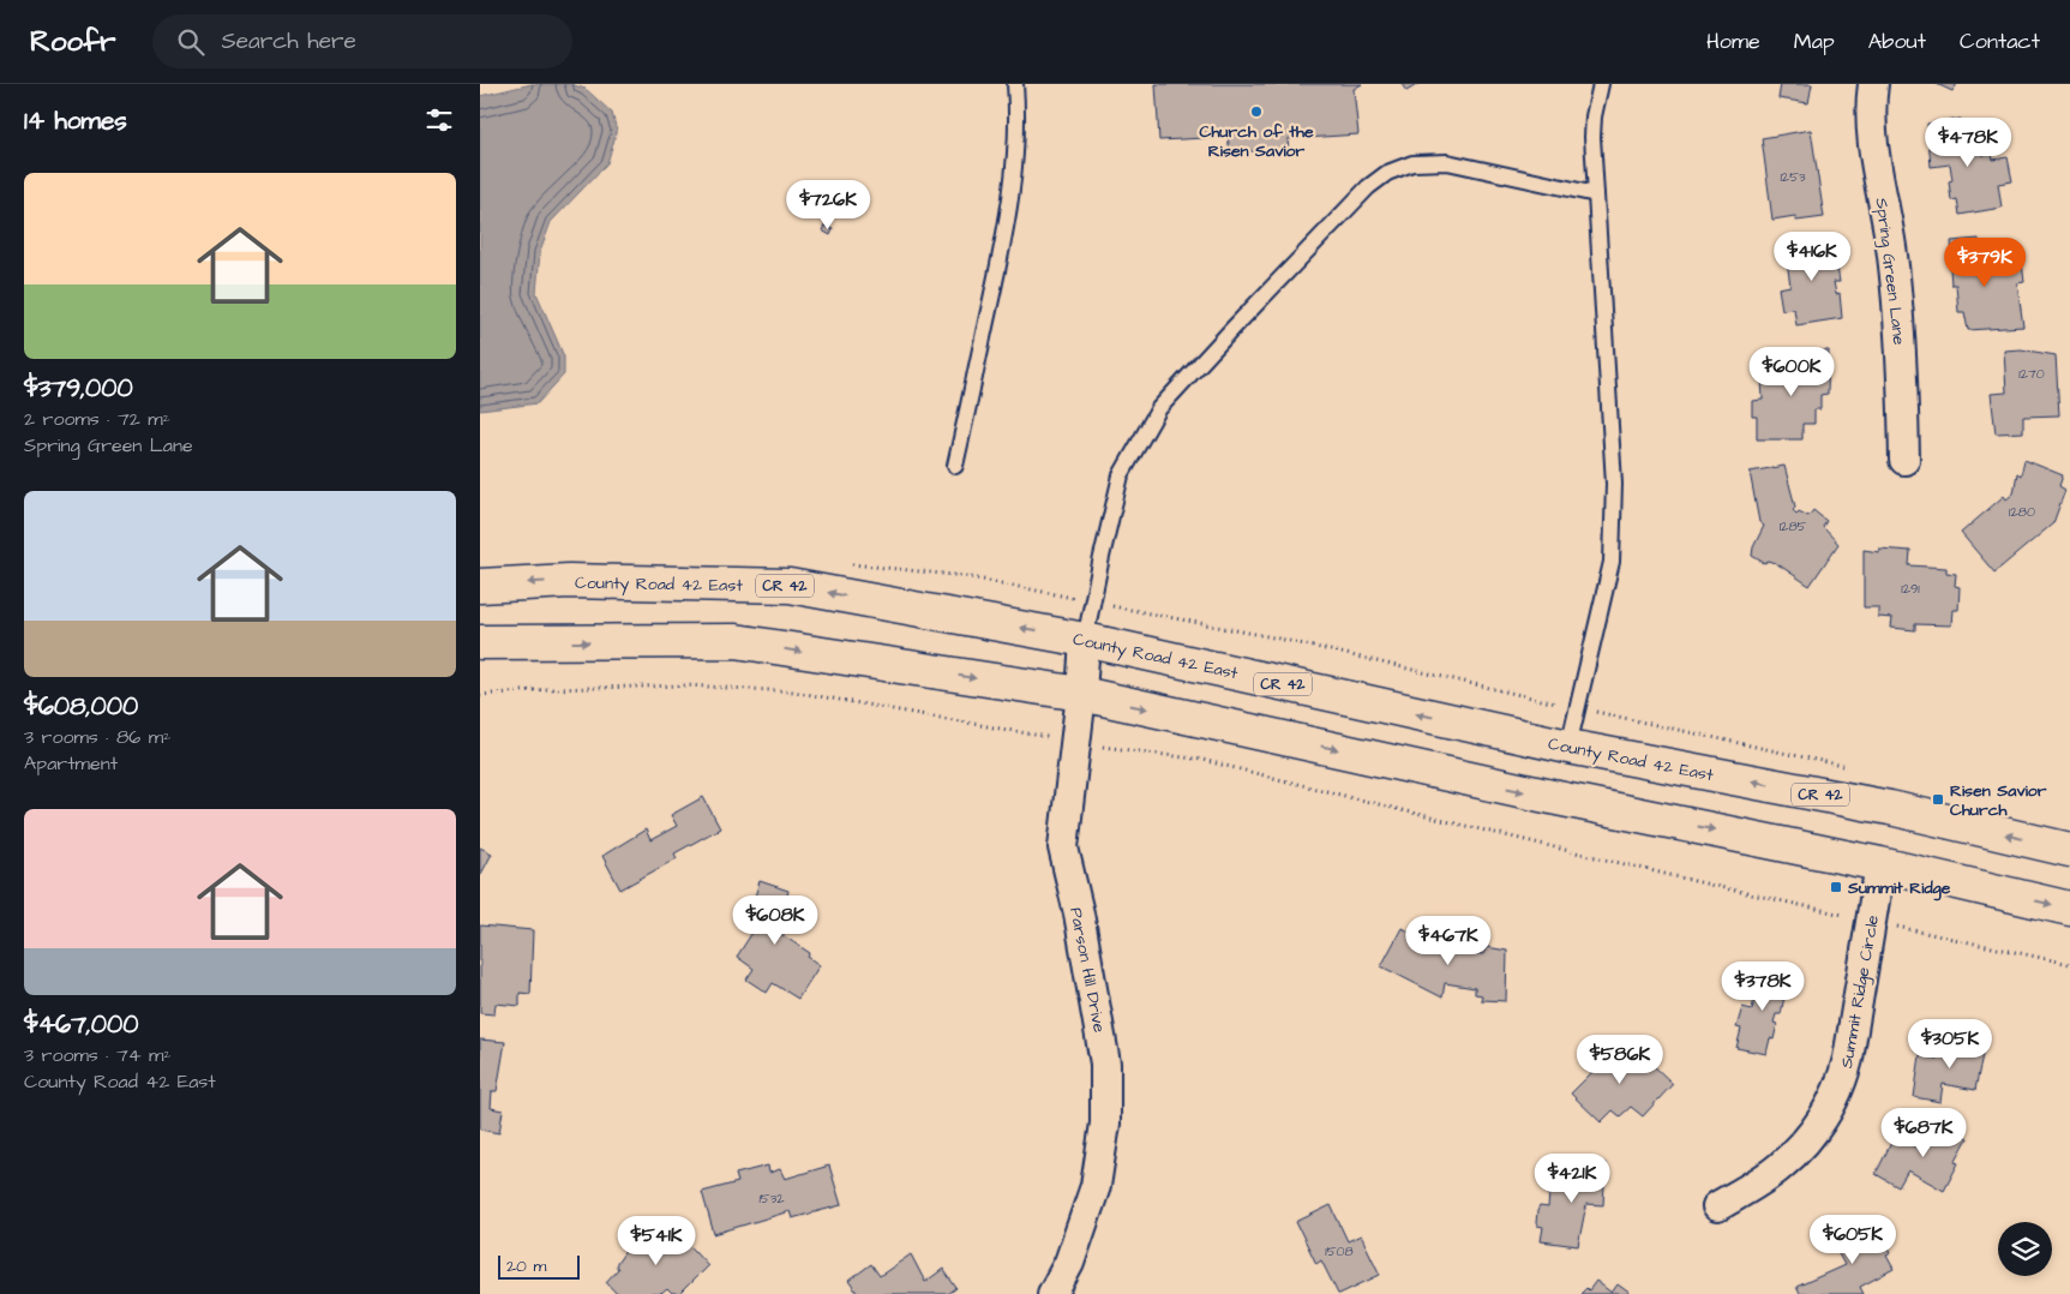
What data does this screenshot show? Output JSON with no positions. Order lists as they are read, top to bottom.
{
  "streets": {
    "highway": ["County Road 42 East", "CR 42"],
    "street": ["Spring Green Lane", "Parson Hill Drive", "Summit Ridge Circle"]
  },
  "crossings": [
    ["County Road 42 East", "Parson Hill Drive"]
  ],
  "places": {
    "other": ["Church of the Risen Savior"],
    "transit": ["Risen Savior Church", "Summit Ridge"]
  },
  "house_numbers": [
    "1253",
    "1270",
    "1280",
    "1285",
    "1291",
    "1532",
    "1508"
  ],
  "scale_bar": "20 m",
  "page": {
    "header": "Roofr",
    "search": "Search here",
    "nav": [
      "Home",
      "Map",
      "About",
      "Contact"
    ],
    "heading": "14 homes",
    "price": [
      "$478K",
      "$726K",
      "$416K",
      "$379K",
      "$600K",
      "$608K",
      "$467K",
      "$378K",
      "$305K",
      "$586K",
      "$687K",
      "$421K",
      "$605K",
      "$541K"
    ],
    "list": [
      {
        "name": "$379,000",
        "note": "2 rooms · 72 m² · Spring Green Lane"
      },
      {
        "name": "$608,000",
        "note": "3 rooms · 86 m² · Apartment"
      },
      {
        "name": "$467,000",
        "note": "3 rooms · 74 m² · County Road 42 East"
      }
    ],
    "scale": "20 m"
  }
}
